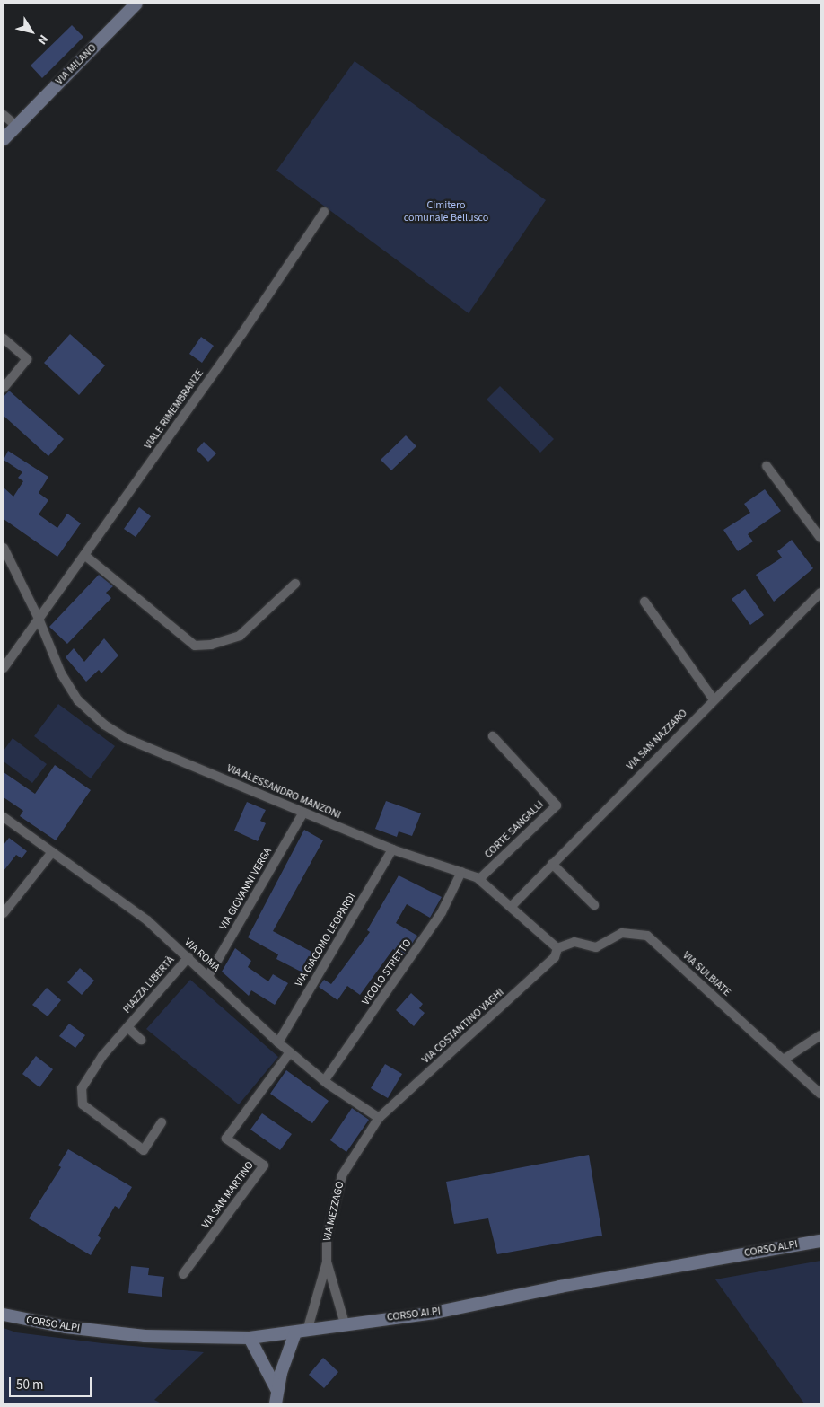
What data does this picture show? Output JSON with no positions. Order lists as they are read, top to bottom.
{
  "streets": {
    "main road": ["VIA MILANO", "CORSO ALPI"],
    "street": [
      "VIALE RIMEMBRANZE",
      "VIA SAN NAZZARO",
      "VIA ALESSANDRO MANZONI",
      "CORTE SANGALLI",
      "VIA GIOVANNI VERGA",
      "VIA GIACOMO LEOPARDI",
      "VIA ROMA",
      "VICOLO STRETTO",
      "VIA SULBIATE",
      "PIAZZA LIBERTÀ",
      "VIA COSTANTINO VAGHI",
      "VIA SAN MARTINO",
      "VIA MEZZAGO"
    ]
  },
  "crossings": [
    ["VIALE RIMEMBRANZE", "VIA ALESSANDRO MANZONI"],
    ["VIA SAN NAZZARO", "VIA ALESSANDRO MANZONI"],
    ["VIA ALESSANDRO MANZONI", "CORTE SANGALLI"],
    ["VIA ALESSANDRO MANZONI", "VIA GIOVANNI VERGA"],
    ["VIA ALESSANDRO MANZONI", "VIA GIACOMO LEOPARDI"],
    ["VIA ALESSANDRO MANZONI", "VICOLO STRETTO"],
    ["VIA ALESSANDRO MANZONI", "VIA SULBIATE"],
    ["VIA ALESSANDRO MANZONI", "VIA COSTANTINO VAGHI"],
    ["VIA GIOVANNI VERGA", "VIA ROMA"],
    ["VIA GIACOMO LEOPARDI", "VIA ROMA"],
    ["VIA ROMA", "VICOLO STRETTO"],
    ["VIA ROMA", "PIAZZA LIBERTÀ"],
    ["VIA ROMA", "VIA COSTANTINO VAGHI"],
    ["VIA ROMA", "VIA SAN MARTINO"],
    ["VIA ROMA", "VIA MEZZAGO"],
    ["VIA SULBIATE", "VIA COSTANTINO VAGHI"],
    ["VIA COSTANTINO VAGHI", "VIA MEZZAGO"],
    ["VIA MEZZAGO", "CORSO ALPI"]
  ],
  "parks": ["Cimitero comunale Bellusco"],
  "scale_bar": "50 m",
  "north": "bottom right"
}
